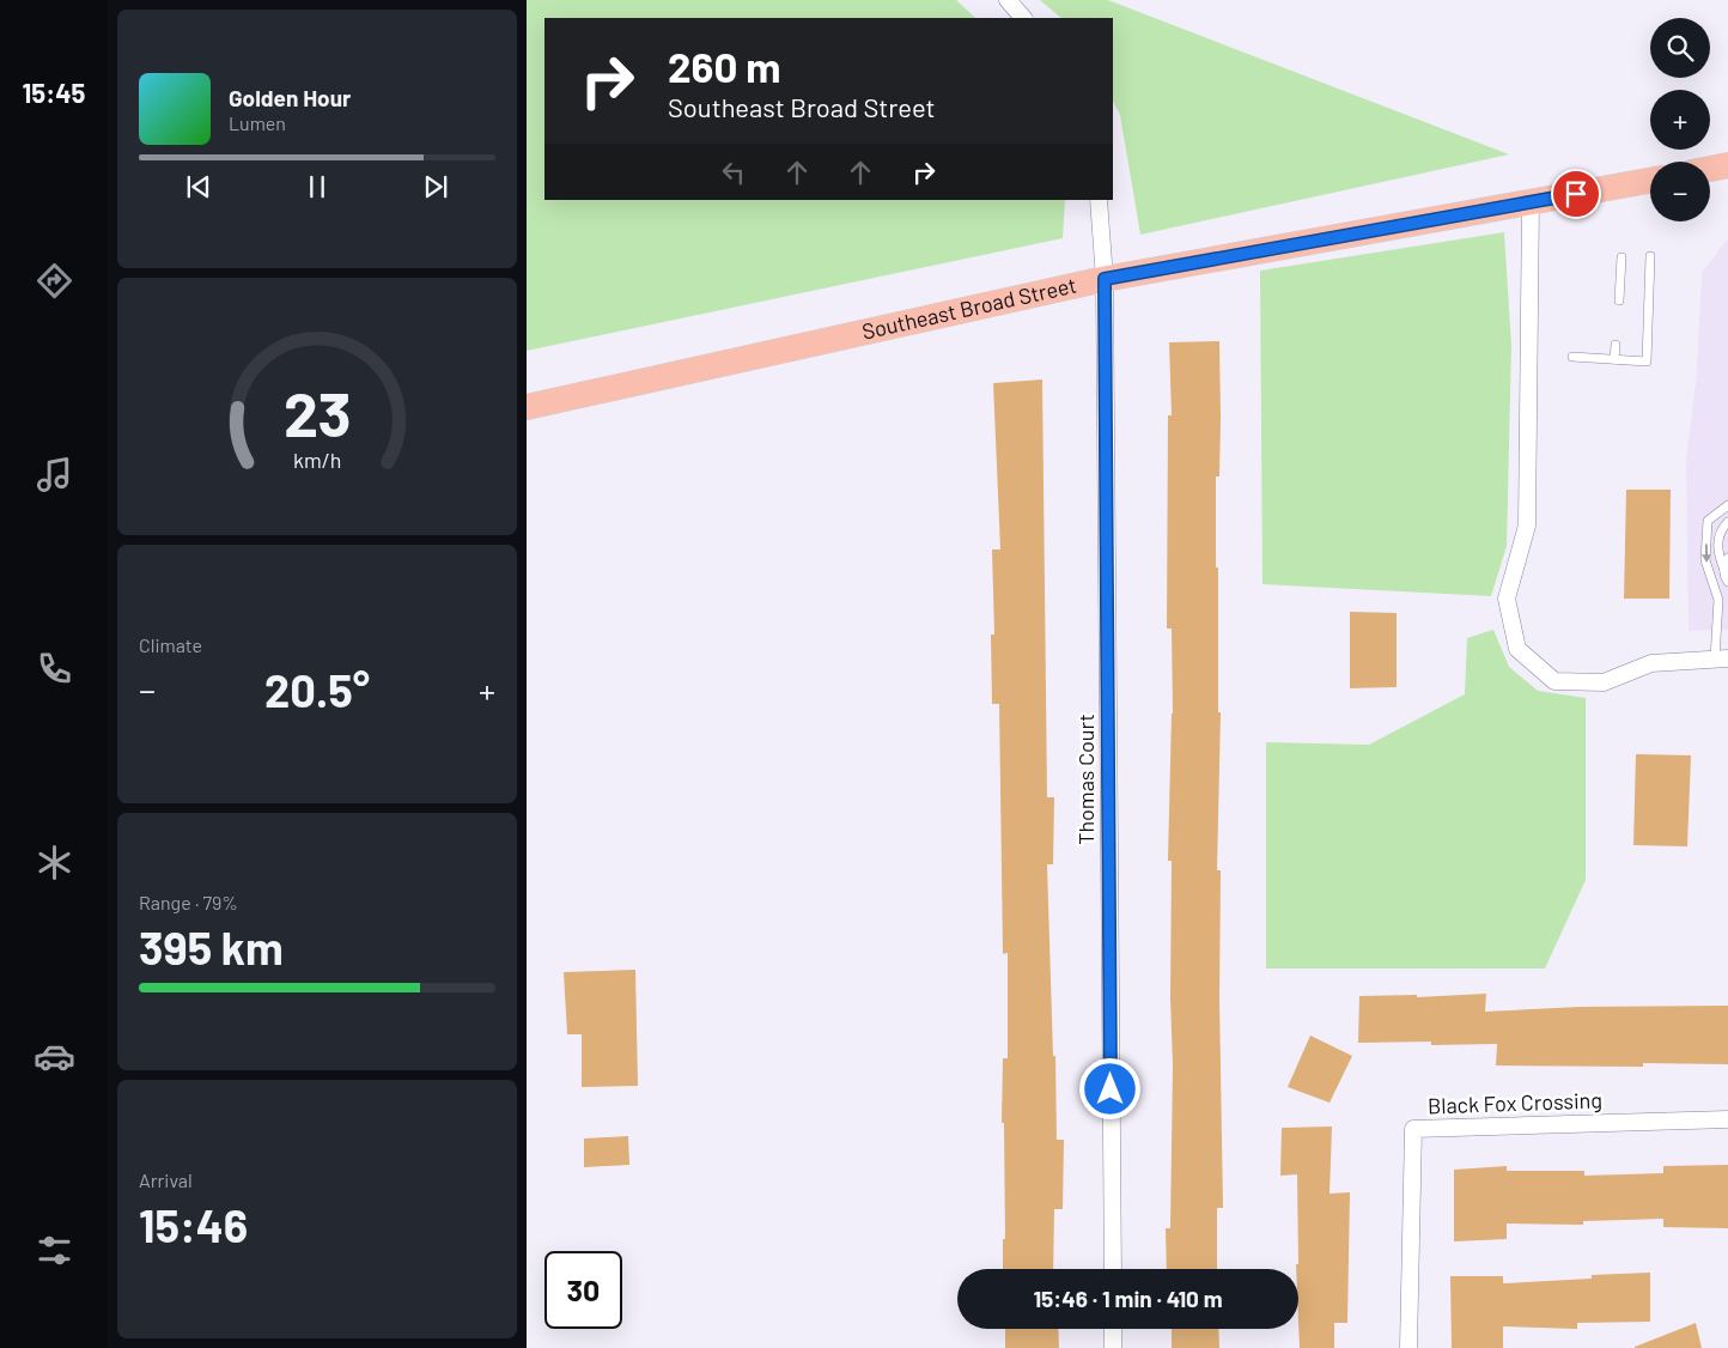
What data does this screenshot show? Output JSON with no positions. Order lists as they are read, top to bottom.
{
  "streets": {
    "main road": ["Southeast Broad Street"],
    "street": ["Thomas Court", "Black Fox Crossing"]
  },
  "crossings": [
    ["Southeast Broad Street", "Thomas Court"]
  ],
  "page": {
    "tabs": "15:45",
    "map_buttons": ["+", "−"],
    "turn": ["260 m", "Southeast Broad Street"],
    "song": ["Golden Hour", "Lumen"],
    "tile": [
      "Climate",
      ["Range · 79%", "395 km"],
      ["Arrival", "15:46"]
    ],
    "heat": ["−", "20.5°", "+"],
    "limit": "30",
    "trip": "15:46 · 1 min · 410 m",
    "gauge": ["23", "km/h"]
  }
}
